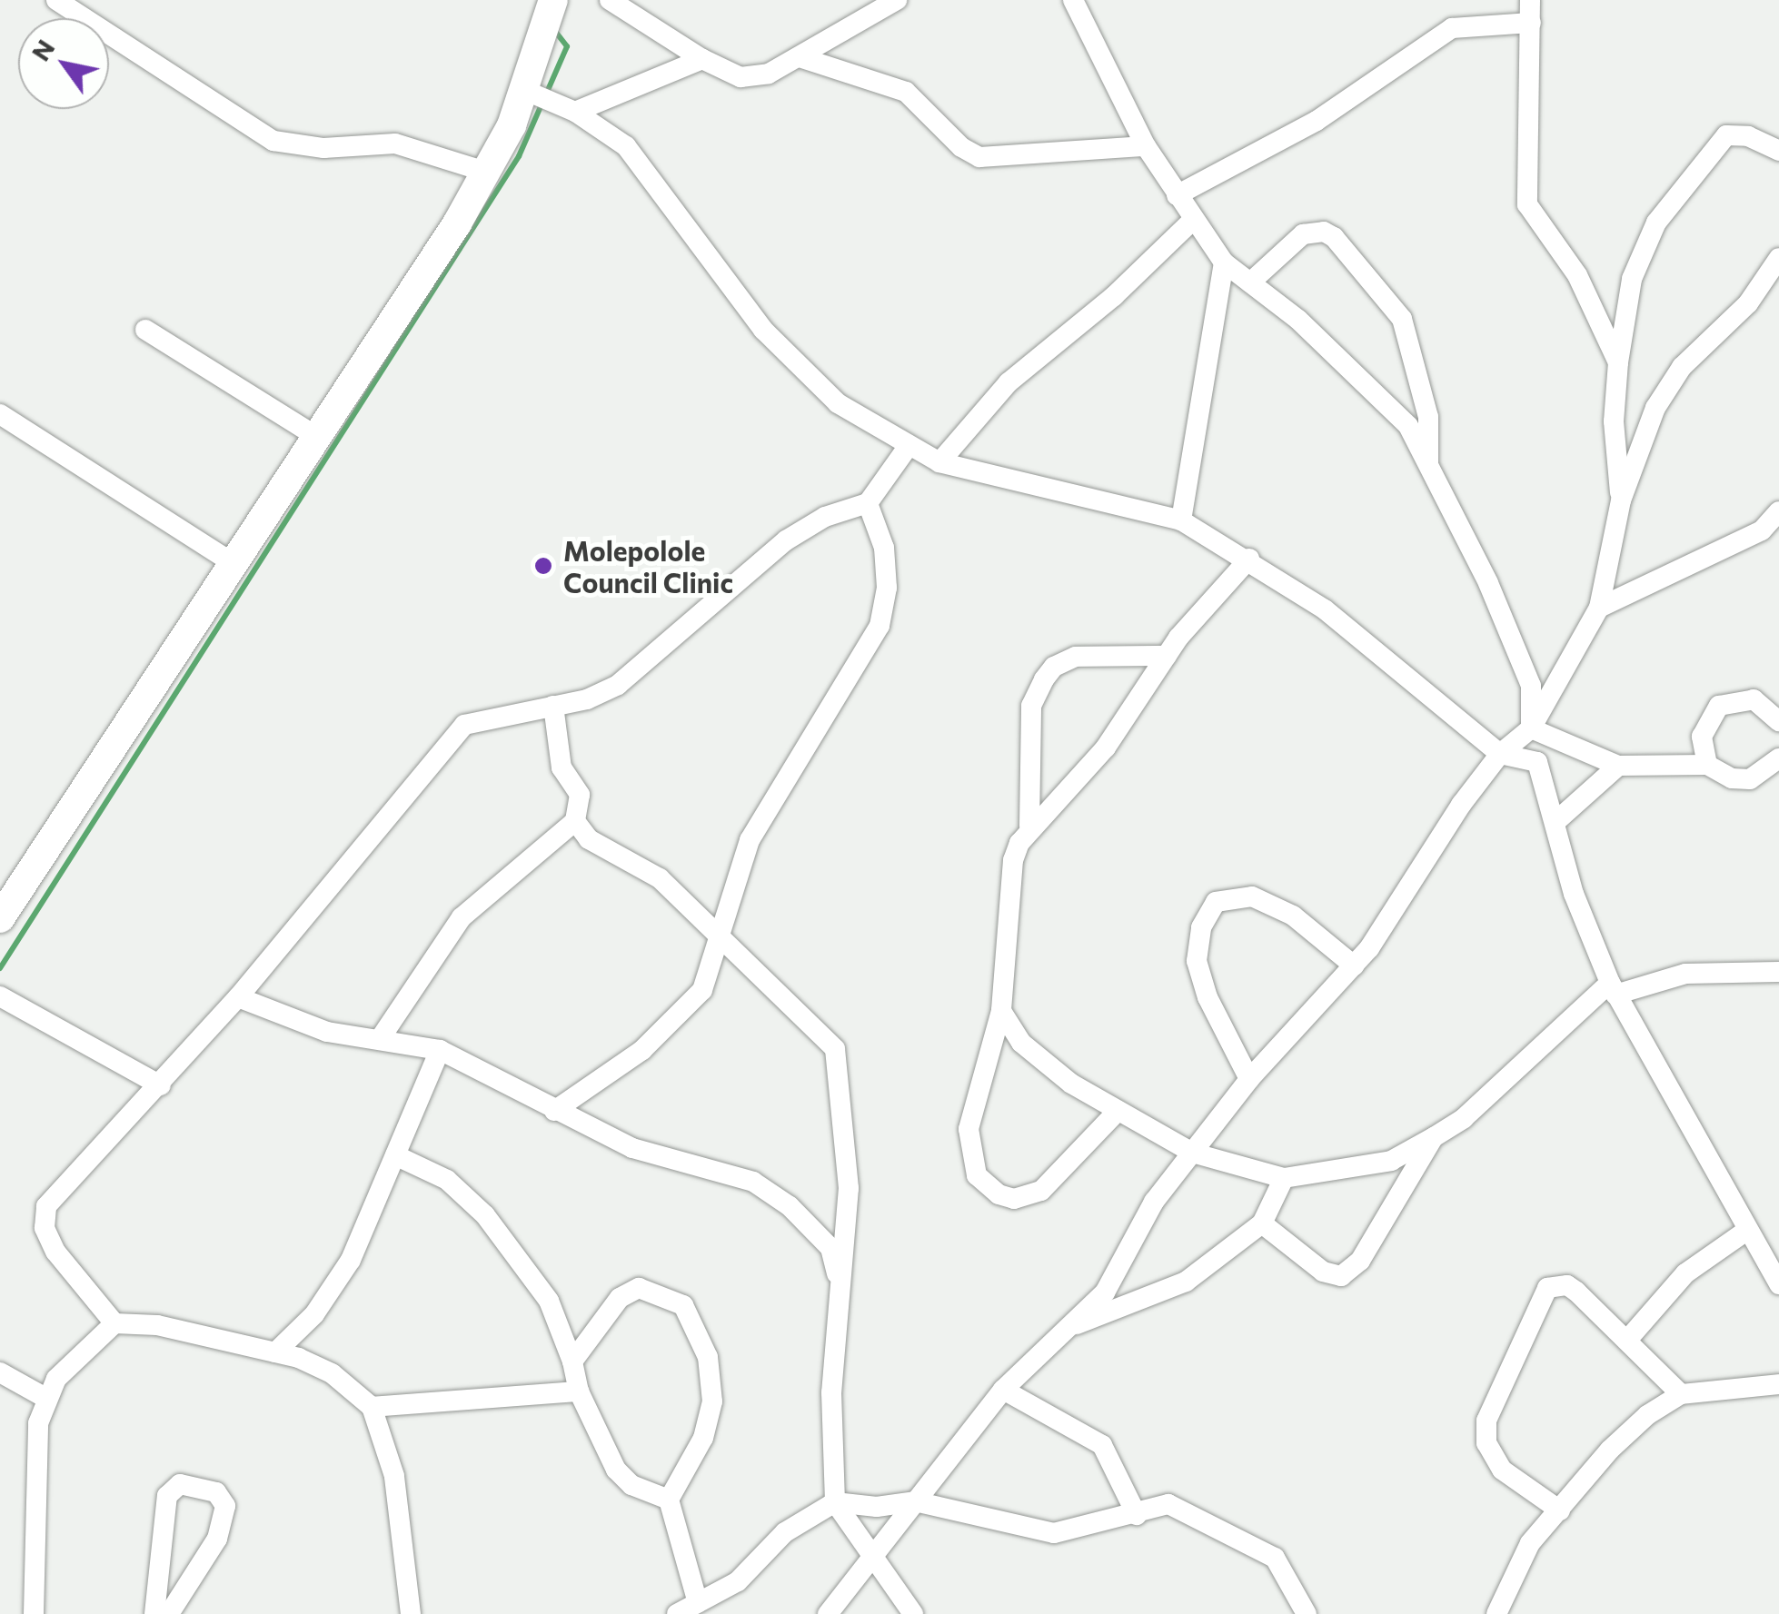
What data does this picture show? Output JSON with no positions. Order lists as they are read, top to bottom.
{
  "places": ["Molepolole Council Clinic"],
  "north": "top left"
}
